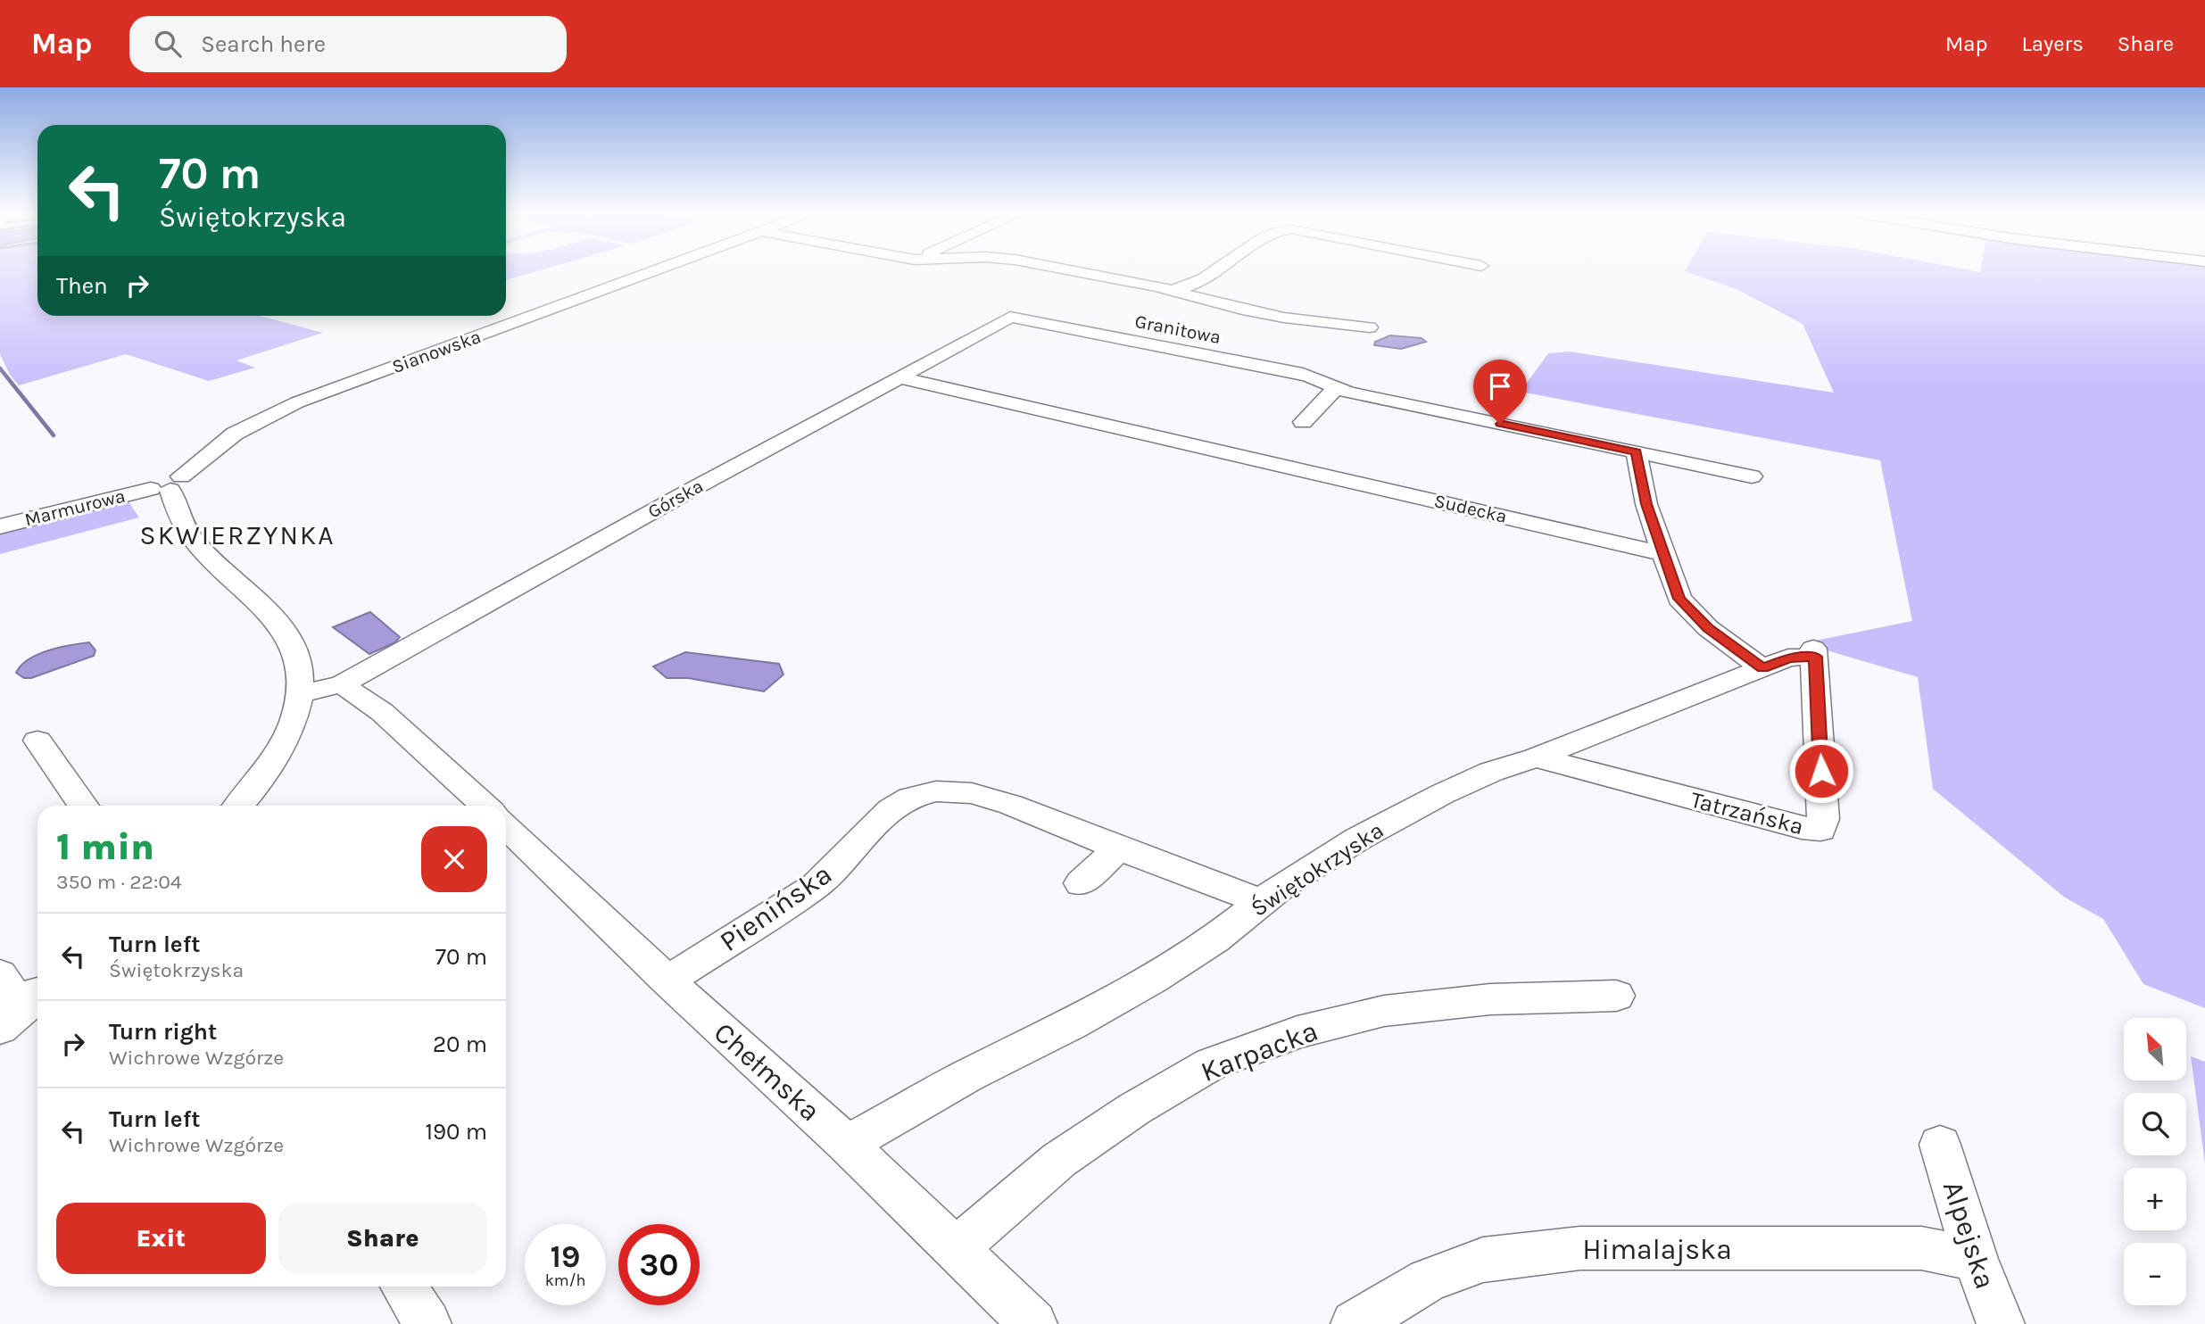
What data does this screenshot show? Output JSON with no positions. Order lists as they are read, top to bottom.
{
  "streets": {
    "street": [
      "Granitowa",
      "Sianowska",
      "Górska",
      "Marmurowa",
      "Sudecka",
      "Tatrzańska",
      "Świętokrzyska",
      "Pienińska",
      "Karpacka",
      "Chełmska",
      "Alpejska",
      "Himalajska"
    ]
  },
  "crossings": [
    ["Granitowa", "Górska"],
    ["Sianowska", "Marmurowa"],
    ["Górska", "Sudecka"],
    ["Tatrzańska", "Świętokrzyska"],
    ["Świętokrzyska", "Chełmska"],
    ["Pienińska", "Chełmska"],
    ["Karpacka", "Chełmska"],
    ["Alpejska", "Himalajska"]
  ],
  "districts": ["SKWIERZYNKA"],
  "north": "top left",
  "page": {
    "header": "Map",
    "search": "Search here",
    "nav": ["Map", "Layers", "Share"],
    "turn": ["70 m", "Świętokrzyska"],
    "then": "Then",
    "heading": ["1 min", "350 m · 22:04"],
    "list": [
      {
        "name": "Turn left",
        "note": "Świętokrzyska",
        "value": "70 m"
      },
      {
        "name": "Turn right",
        "note": "Wichrowe Wzgórze",
        "value": "20 m"
      },
      {
        "name": "Turn left",
        "note": "Wichrowe Wzgórze",
        "value": "190 m"
      }
    ],
    "map_buttons": ["+", "−"],
    "buttons": ["Exit", "Share"],
    "speed": "19 km/h",
    "limit": "30"
  }
}
